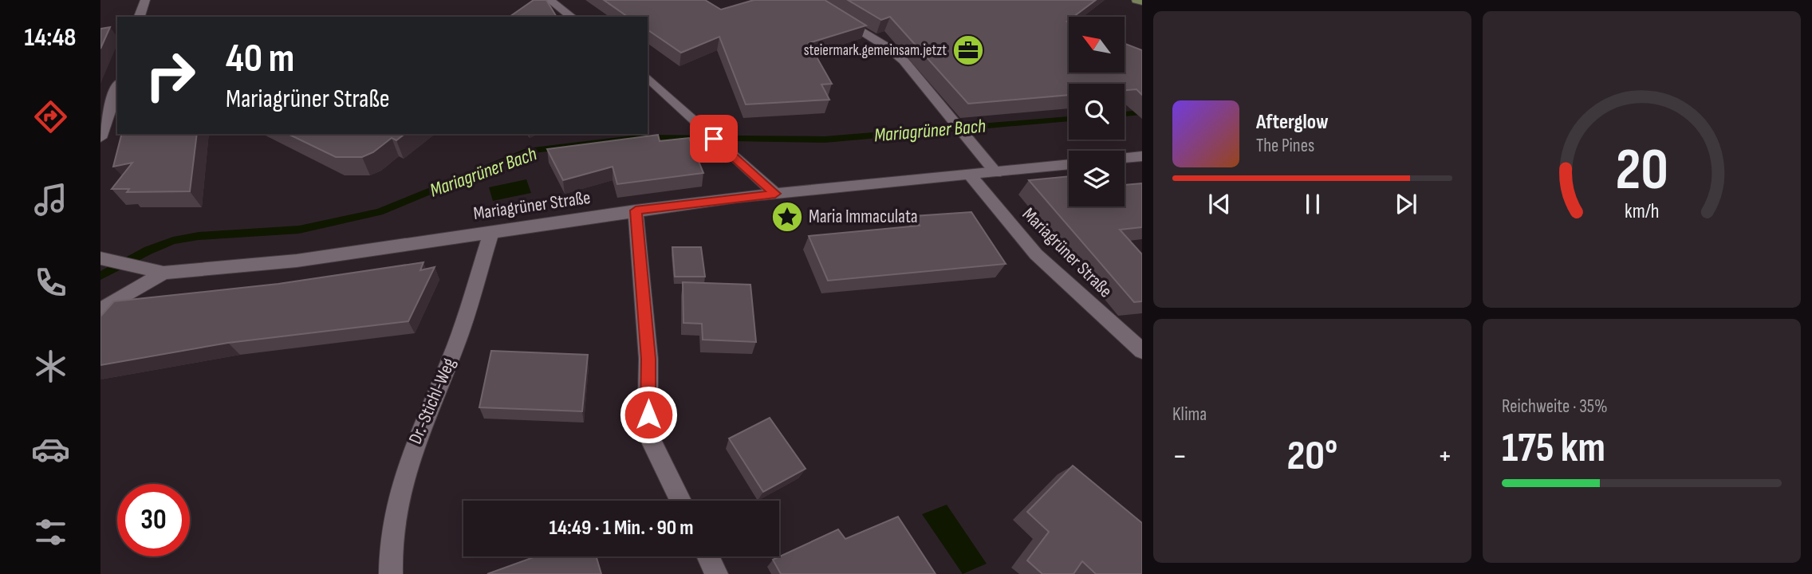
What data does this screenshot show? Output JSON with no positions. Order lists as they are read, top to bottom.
{
  "streets": {
    "street": ["Mariagrüner Straße", "Dr.-Stichl-Weg"]
  },
  "crossings": [
    ["Mariagrüner Straße", "Dr.-Stichl-Weg"]
  ],
  "water": ["Mariagrüner Bach"],
  "places": {
    "office": ["steiermark.gemeinsam.jetzt"],
    "place": ["Maria Immaculata"]
  },
  "north": "top left",
  "page": {
    "tabs": "14:48",
    "turn": ["40 m", "Mariagrüner Straße"],
    "song": ["Afterglow", "The Pines"],
    "tile": [
      "Klima",
      ["Reichweite · 35%", "175 km"]
    ],
    "heat": ["−", "20°", "+"],
    "limit": "30",
    "trip": "14:49 · 1 Min. · 90 m",
    "gauge": ["20", "km/h"]
  }
}
